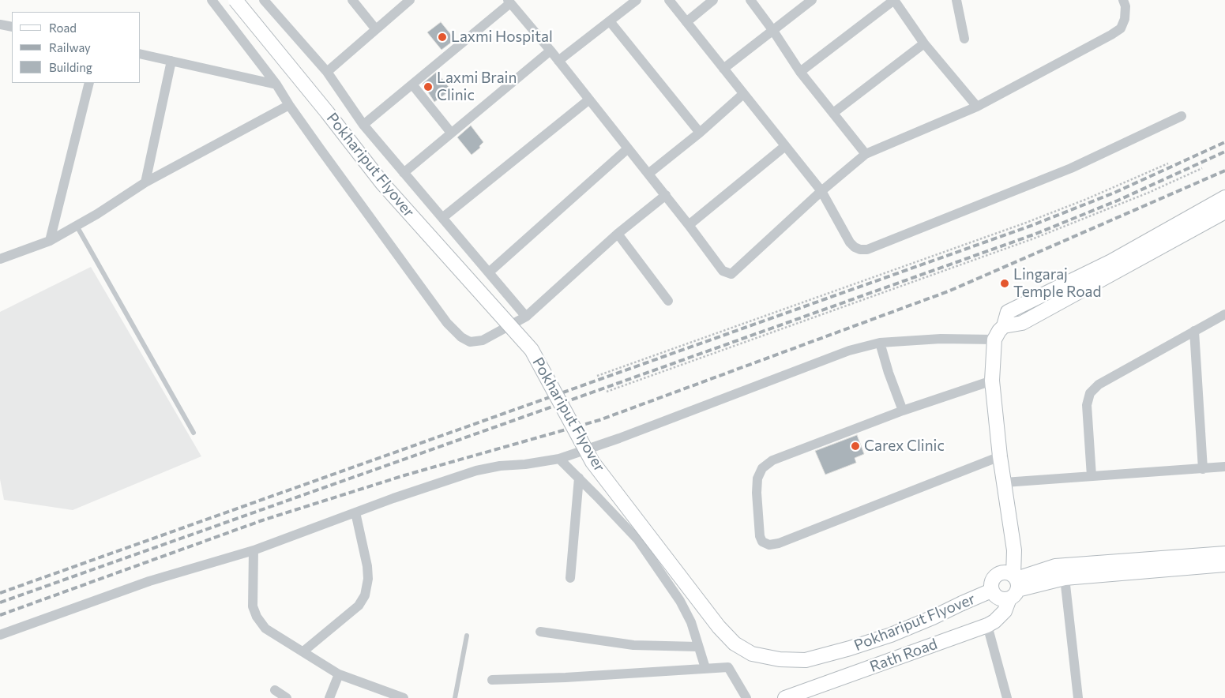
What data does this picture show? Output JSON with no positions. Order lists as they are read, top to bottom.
{
  "streets": {
    "main road": ["Pokhariput Flyover", "Rath Road"]
  },
  "crossings": [
    ["Pokhariput Flyover", "Rath Road"]
  ],
  "places": [
    "Laxmi Hospital",
    "Laxmi Brain Clinic",
    "Lingaraj Temple Road",
    "Carex Clinic"
  ],
  "legend": ["Road", "Railway", "Building"]
}
